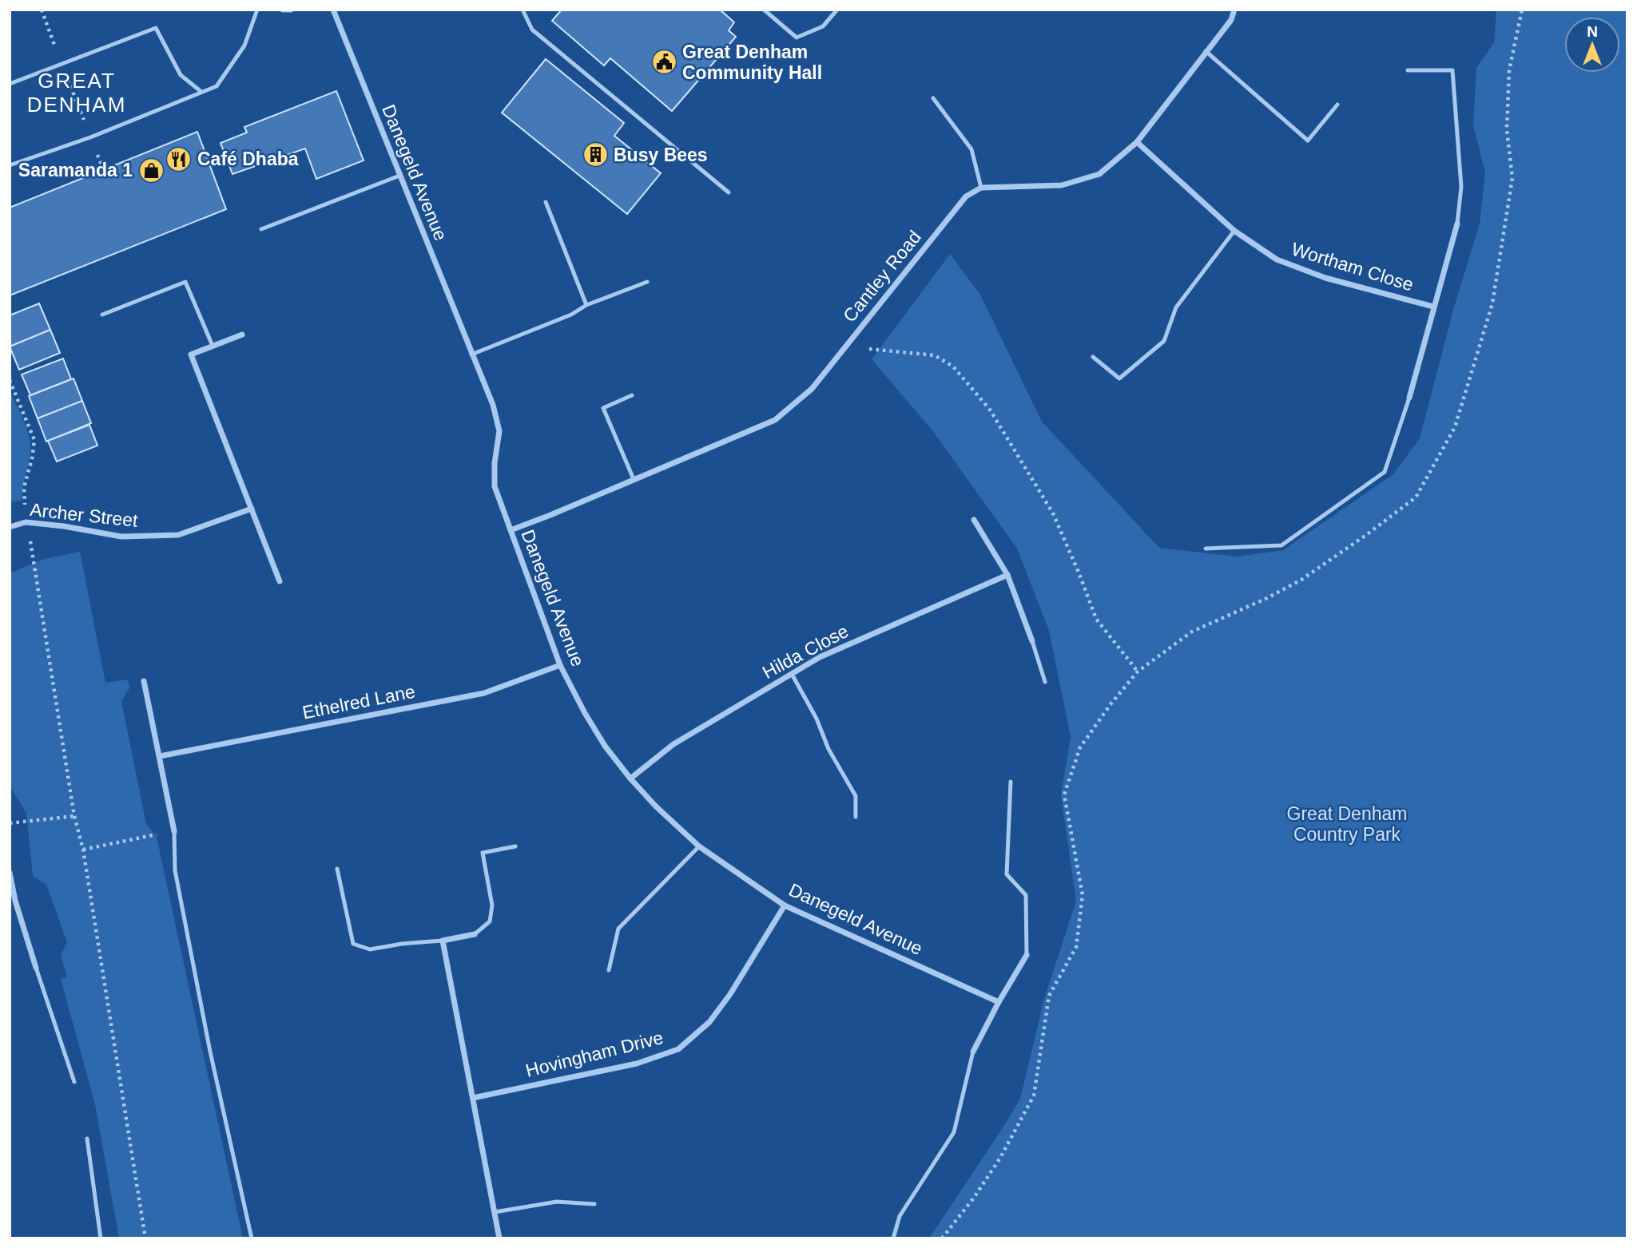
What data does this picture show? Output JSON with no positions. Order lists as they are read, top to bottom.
{
  "streets": {
    "street": [
      "Danegeld Avenue",
      "Wortham Close",
      "Cantley Road",
      "Archer Street",
      "Hilda Close",
      "Ethelred Lane",
      "Hovingham Drive"
    ]
  },
  "crossings": [
    ["Danegeld Avenue", "Cantley Road"],
    ["Danegeld Avenue", "Hilda Close"],
    ["Danegeld Avenue", "Ethelred Lane"],
    ["Danegeld Avenue", "Hovingham Drive"]
  ],
  "districts": ["GREAT DENHAM"],
  "parks": ["Great Denham Country Park"],
  "places": {
    "public building": ["Great Denham Community Hall"],
    "building": ["Busy Bees"],
    "restaurant": ["Café Dhaba"],
    "shop": ["Saramanda 1"]
  },
  "north": "top"
}
